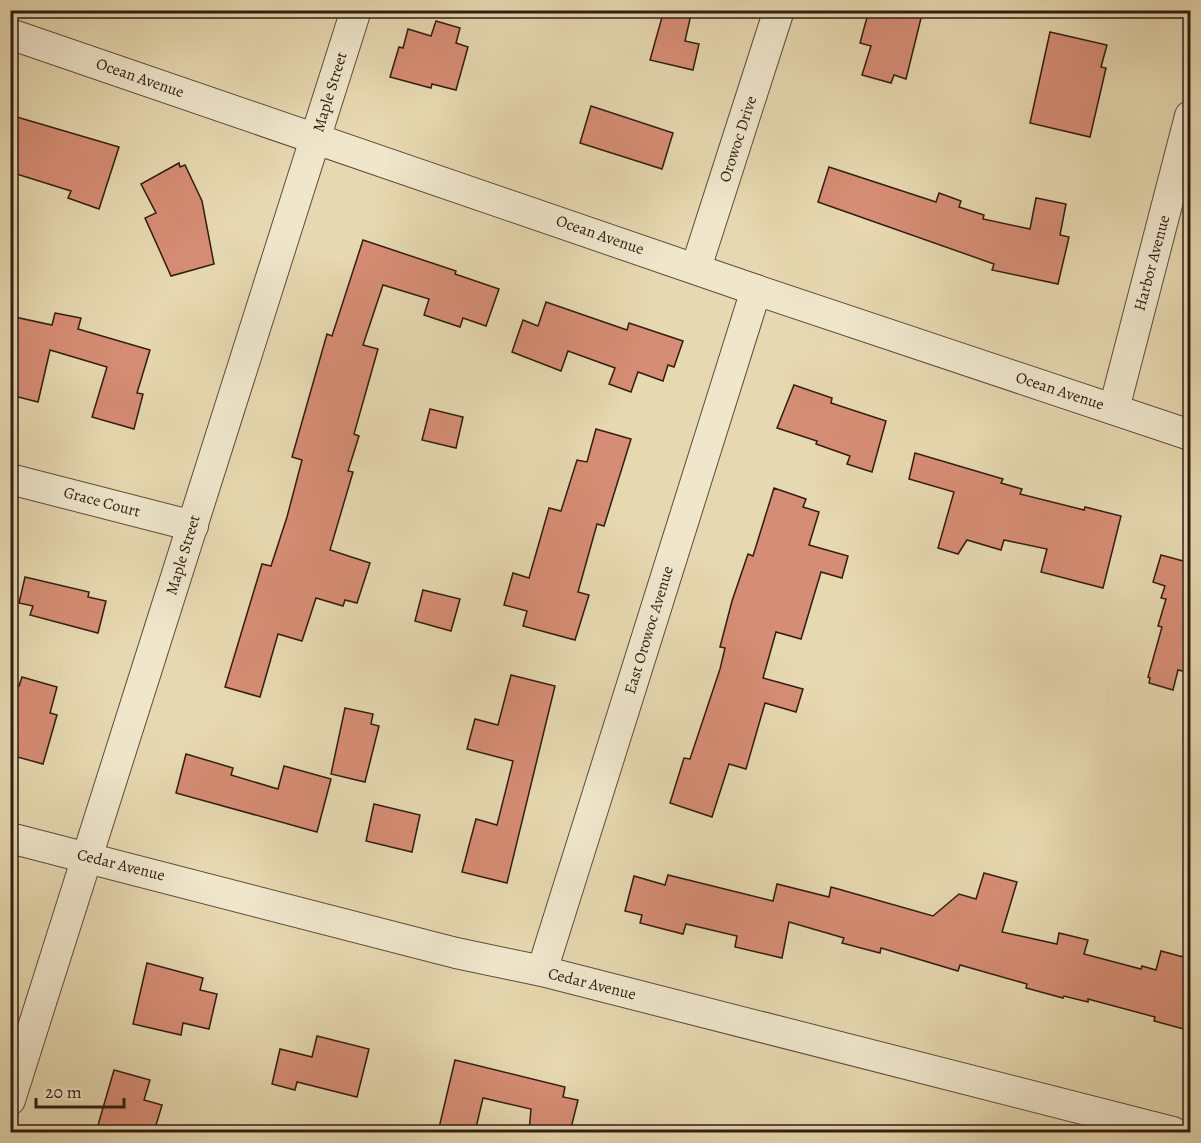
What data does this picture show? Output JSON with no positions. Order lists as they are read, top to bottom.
{
  "streets": {
    "street": [
      "Ocean Avenue",
      "Maple Street",
      "Orowoc Drive",
      "Harbor Avenue",
      "Grace Court",
      "East Orowoc Avenue",
      "Cedar Avenue"
    ]
  },
  "crossings": [
    ["Ocean Avenue", "Maple Street"],
    ["Ocean Avenue", "Orowoc Drive"],
    ["Ocean Avenue", "Harbor Avenue"],
    ["Ocean Avenue", "East Orowoc Avenue"],
    ["Maple Street", "Grace Court"],
    ["Maple Street", "Cedar Avenue"],
    ["East Orowoc Avenue", "Cedar Avenue"]
  ],
  "scale_bar": "20 m"
}
